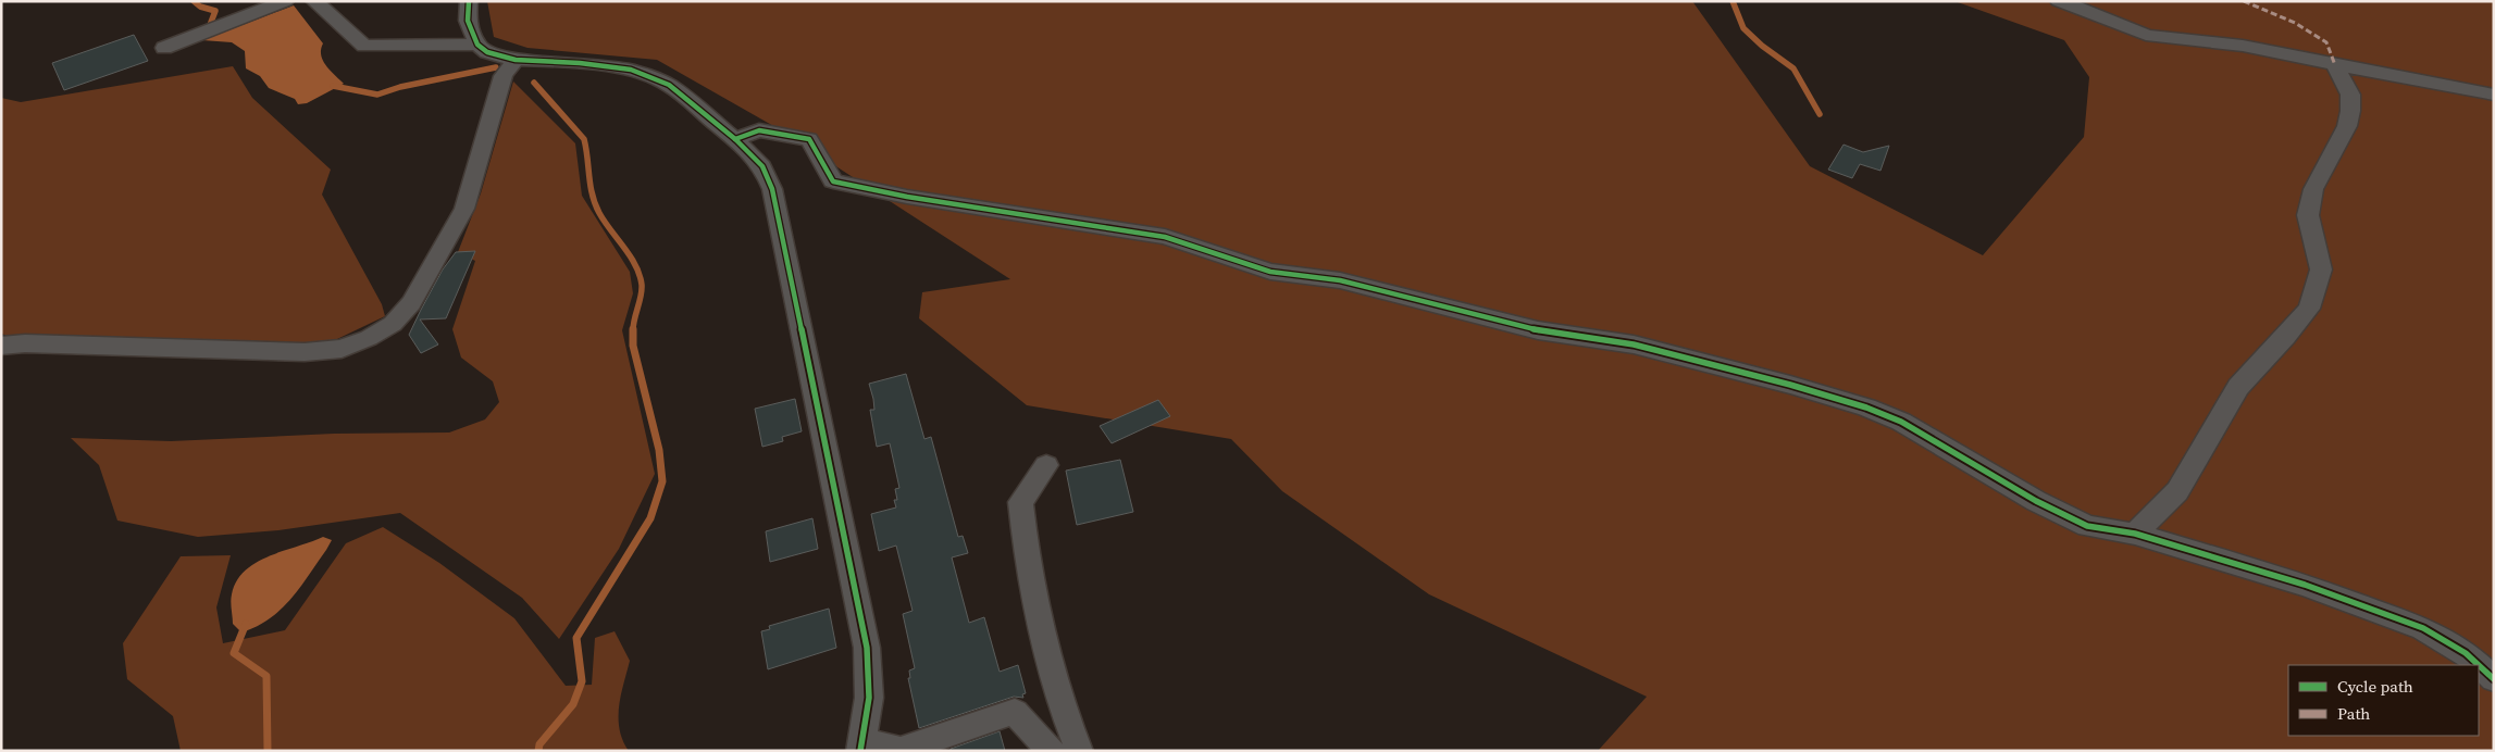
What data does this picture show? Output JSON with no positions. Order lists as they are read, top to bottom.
{
  "legend": ["Cycle path", "Path"]
}
